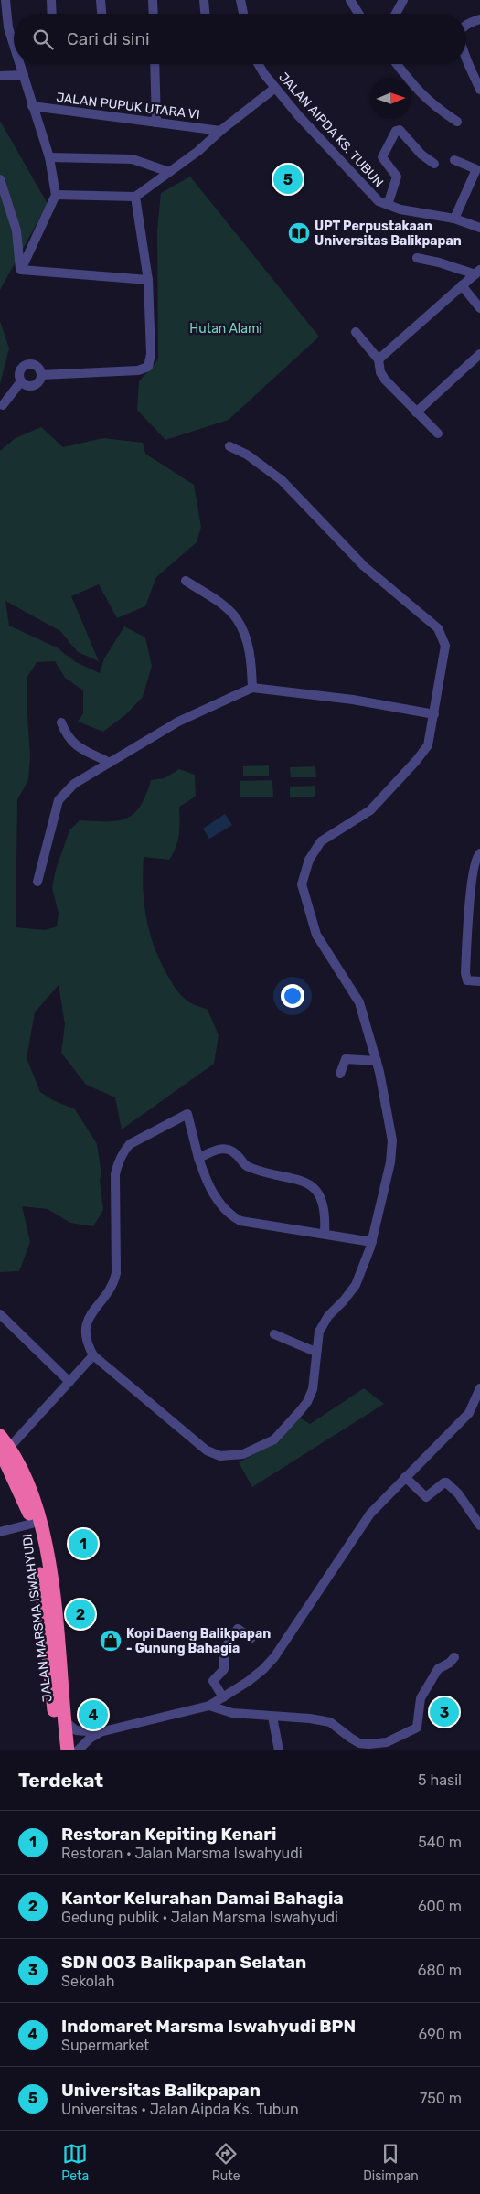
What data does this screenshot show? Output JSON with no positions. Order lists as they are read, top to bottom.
{
  "streets": {
    "highway": ["JALAN MARSMA ISWAHYUDI"],
    "street": ["JALAN PUPUK UTARA VI", "JALAN AIPDA KS. TUBUN"]
  },
  "parks": ["Hutan Alami"],
  "places": {
    "library": ["UPT Perpustakaan Universitas Balikpapan"],
    "shop": ["Kopi Daeng Balikpapan - Gunung Bahagia"]
  },
  "north": "right",
  "page": {
    "search": "Cari di sini",
    "pins": [
      "5",
      "1",
      "2",
      "3",
      "4"
    ],
    "heading": ["Terdekat", "5 hasil"],
    "list": [
      {
        "mark": "1",
        "name": "Restoran Kepiting Kenari",
        "note": "Restoran · Jalan Marsma Iswahyudi",
        "value": "540 m"
      },
      {
        "mark": "2",
        "name": "Kantor Kelurahan Damai Bahagia",
        "note": "Gedung publik · Jalan Marsma Iswahyudi",
        "value": "600 m"
      },
      {
        "mark": "3",
        "name": "SDN 003 Balikpapan Selatan",
        "note": "Sekolah",
        "value": "680 m"
      },
      {
        "mark": "4",
        "name": "Indomaret Marsma Iswahyudi BPN",
        "note": "Supermarket",
        "value": "690 m"
      },
      {
        "mark": "5",
        "name": "Universitas Balikpapan",
        "note": "Universitas · Jalan Aipda Ks. Tubun",
        "value": "750 m"
      }
    ],
    "nav": ["Peta", "Rute", "Disimpan"]
  }
}
